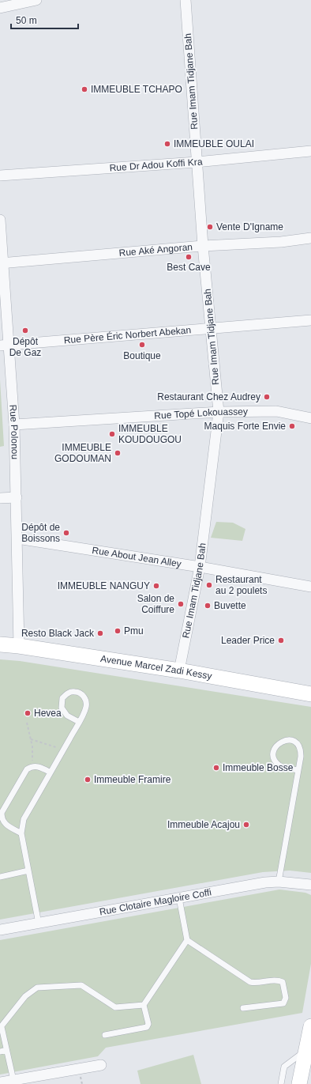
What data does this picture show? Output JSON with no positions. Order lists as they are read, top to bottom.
{
  "streets": {
    "street": [
      "Rue Imam Tidjane Bah",
      "Rue Dr Adou Koffi Kra",
      "Rue Aké Angoran",
      "Rue Père Éric Norbert Abekan",
      "Rue Topé Lokouassey",
      "Rue Polonou",
      "Rue About Jean Alley",
      "Avenue Marcel Zadi Kessy",
      "Rue Clotaire Magloire Coffi"
    ]
  },
  "crossings": [
    ["Rue Imam Tidjane Bah", "Rue Dr Adou Koffi Kra"],
    ["Rue Imam Tidjane Bah", "Rue Aké Angoran"],
    ["Rue Imam Tidjane Bah", "Rue Père Éric Norbert Abekan"],
    ["Rue Imam Tidjane Bah", "Rue Topé Lokouassey"],
    ["Rue Imam Tidjane Bah", "Rue About Jean Alley"],
    ["Rue Imam Tidjane Bah", "Avenue Marcel Zadi Kessy"],
    ["Rue Aké Angoran", "Rue Polonou"],
    ["Rue Père Éric Norbert Abekan", "Rue Polonou"],
    ["Rue Topé Lokouassey", "Rue Polonou"],
    ["Rue Polonou", "Rue About Jean Alley"],
    ["Rue Polonou", "Avenue Marcel Zadi Kessy"]
  ],
  "places": [
    "IMMEUBLE TCHAPO",
    "IMMEUBLE OULAI",
    "Vente D'Igname",
    "Best Cave",
    "Dépôt De Gaz",
    "Boutique",
    "Restaurant Chez Audrey",
    "Maquis Forte Envie",
    "IMMEUBLE KOUDOUGOU",
    "IMMEUBLE GODOUMAN",
    "Dépôt de Boissons",
    "Restaurant au 2 poulets",
    "IMMEUBLE NANGUY",
    "Salon de Coiffure",
    "Buvette",
    "Pmu",
    "Resto Black Jack",
    "Leader Price",
    "Hevea",
    "Immeuble Bosse",
    "Immeuble Framire",
    "Immeuble Acajou"
  ],
  "scale_bar": "50 m"
}
